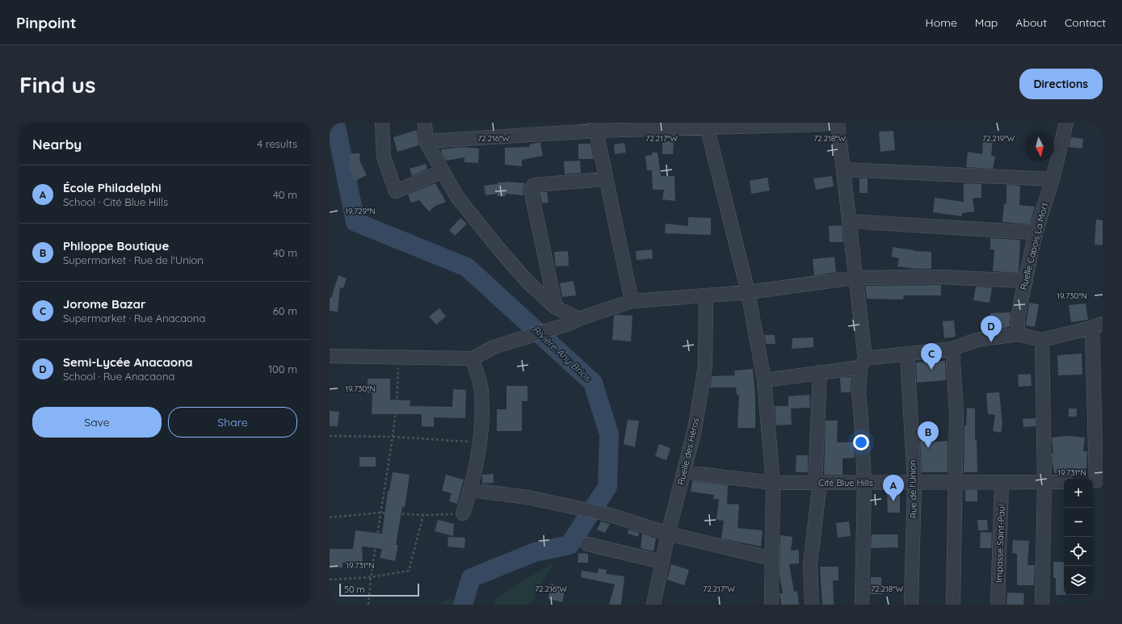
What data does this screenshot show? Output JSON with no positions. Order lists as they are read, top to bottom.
{
  "streets": {
    "street": [
      "Ruelle Capois La Mort",
      "Ruelle des Héros",
      "Cité Blue Hills",
      "Rue de l'Union",
      "Impasse Saint-Paul"
    ]
  },
  "crossings": [
    ["Ruelle des Héros", "Cité Blue Hills"],
    ["Cité Blue Hills", "Rue de l'Union"],
    ["Cité Blue Hills", "Impasse Saint-Paul"]
  ],
  "water": ["Rivière Any Brios"],
  "scale_bar": "50 m",
  "north": "bottom",
  "page": {
    "header": "Pinpoint",
    "nav": [
      "Home",
      "Map",
      "About",
      "Contact"
    ],
    "buttons": [
      "Directions",
      ["Save", "Share"]
    ],
    "title": "Find us",
    "heading": ["Nearby", "4 results"],
    "list": [
      {
        "mark": "A",
        "name": "École Philadelphi",
        "note": "School · Cité Blue Hills",
        "value": "40 m"
      },
      {
        "mark": "B",
        "name": "Philoppe Boutique",
        "note": "Supermarket · Rue de l'Union",
        "value": "40 m"
      },
      {
        "mark": "C",
        "name": "Jorome Bazar",
        "note": "Supermarket · Rue Anacaona",
        "value": "60 m"
      },
      {
        "mark": "D",
        "name": "Semi-Lycée Anacaona",
        "note": "School · Rue Anacaona",
        "value": "100 m"
      }
    ],
    "pins": [
      "D",
      "C",
      "B",
      "A"
    ],
    "map_buttons": ["+", "−"],
    "scale": "50 m"
  },
  "coordinates": [
    "72.216°W",
    "72.217°W",
    "72.218°W",
    "72.219°W",
    "19.729°N",
    "19.730°N",
    "19.731°N"
  ]
}
